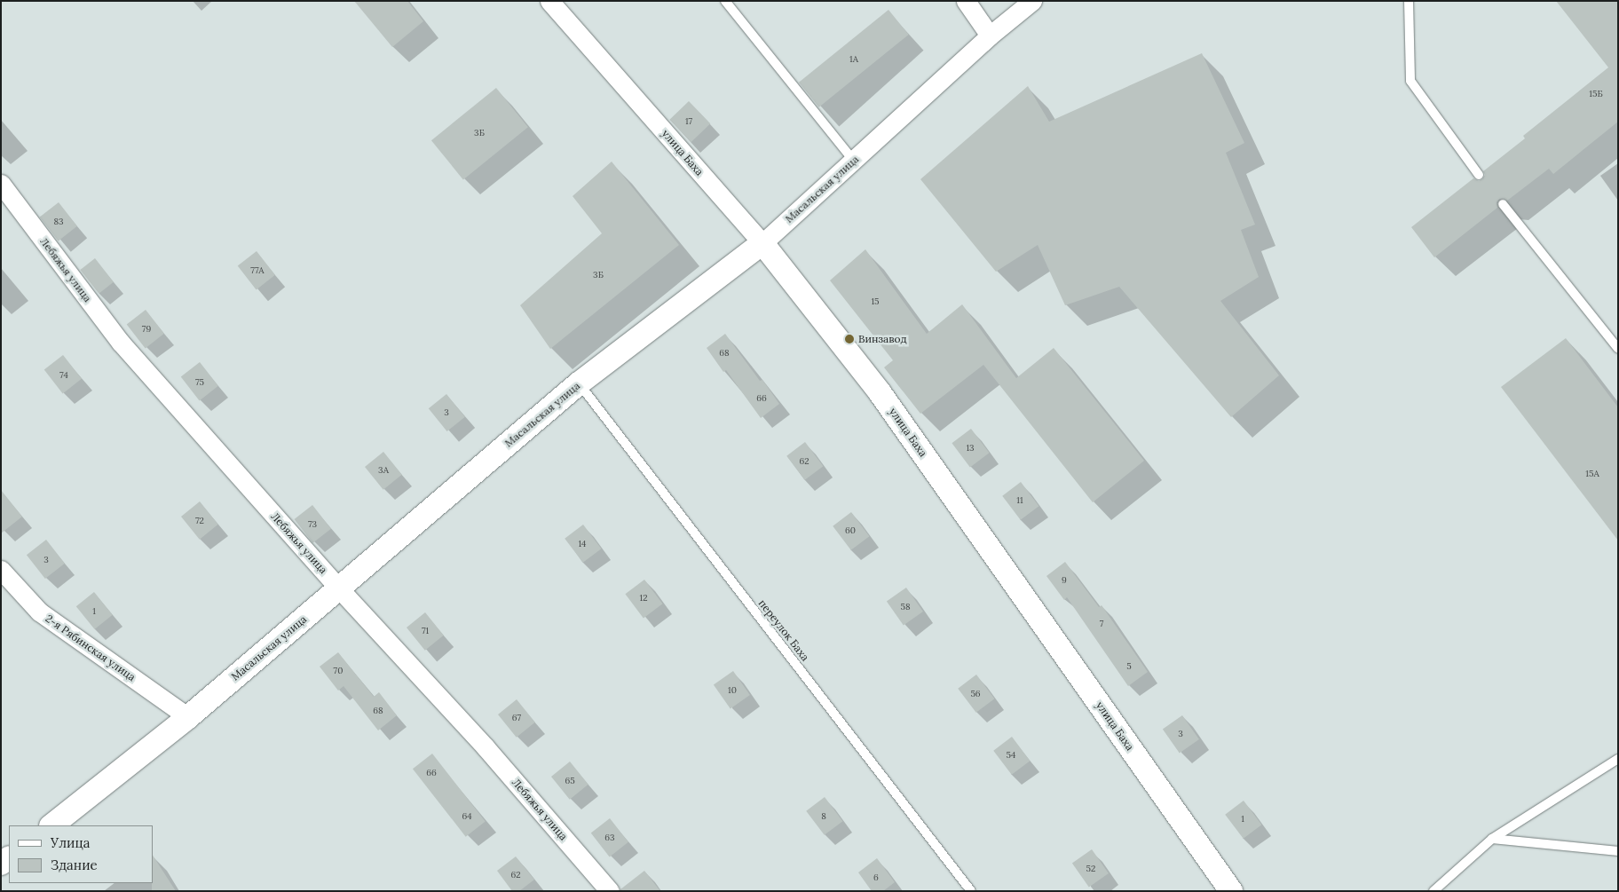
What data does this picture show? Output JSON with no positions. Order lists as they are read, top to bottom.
{
  "streets": {
    "street": [
      "улица Баха",
      "Масальская улица",
      "Лебяжья улица",
      "2-я Рябинская улица"
    ],
    "lane": ["переулок Баха"]
  },
  "crossings": [
    ["улица Баха", "Масальская улица"],
    ["Масальская улица", "Лебяжья улица"],
    ["Масальская улица", "переулок Баха"],
    ["Масальская улица", "2-я Рябинская улица"]
  ],
  "places": ["Винзавод"],
  "house_numbers": [
    "1А",
    "15Б",
    "17",
    "3Б",
    "83",
    "77А",
    "3Б",
    "15",
    "79",
    "68",
    "74",
    "75",
    "66",
    "3",
    "13",
    "62",
    "3А",
    "15А",
    "11",
    "72",
    "73",
    "60",
    "14",
    "3",
    "9",
    "12",
    "58",
    "1",
    "7",
    "71",
    "5",
    "70",
    "10",
    "56",
    "68",
    "67",
    "3",
    "54",
    "66",
    "65",
    "64",
    "8",
    "1",
    "63",
    "52",
    "62",
    "6"
  ],
  "legend": ["Улица", "Здание"]
}
